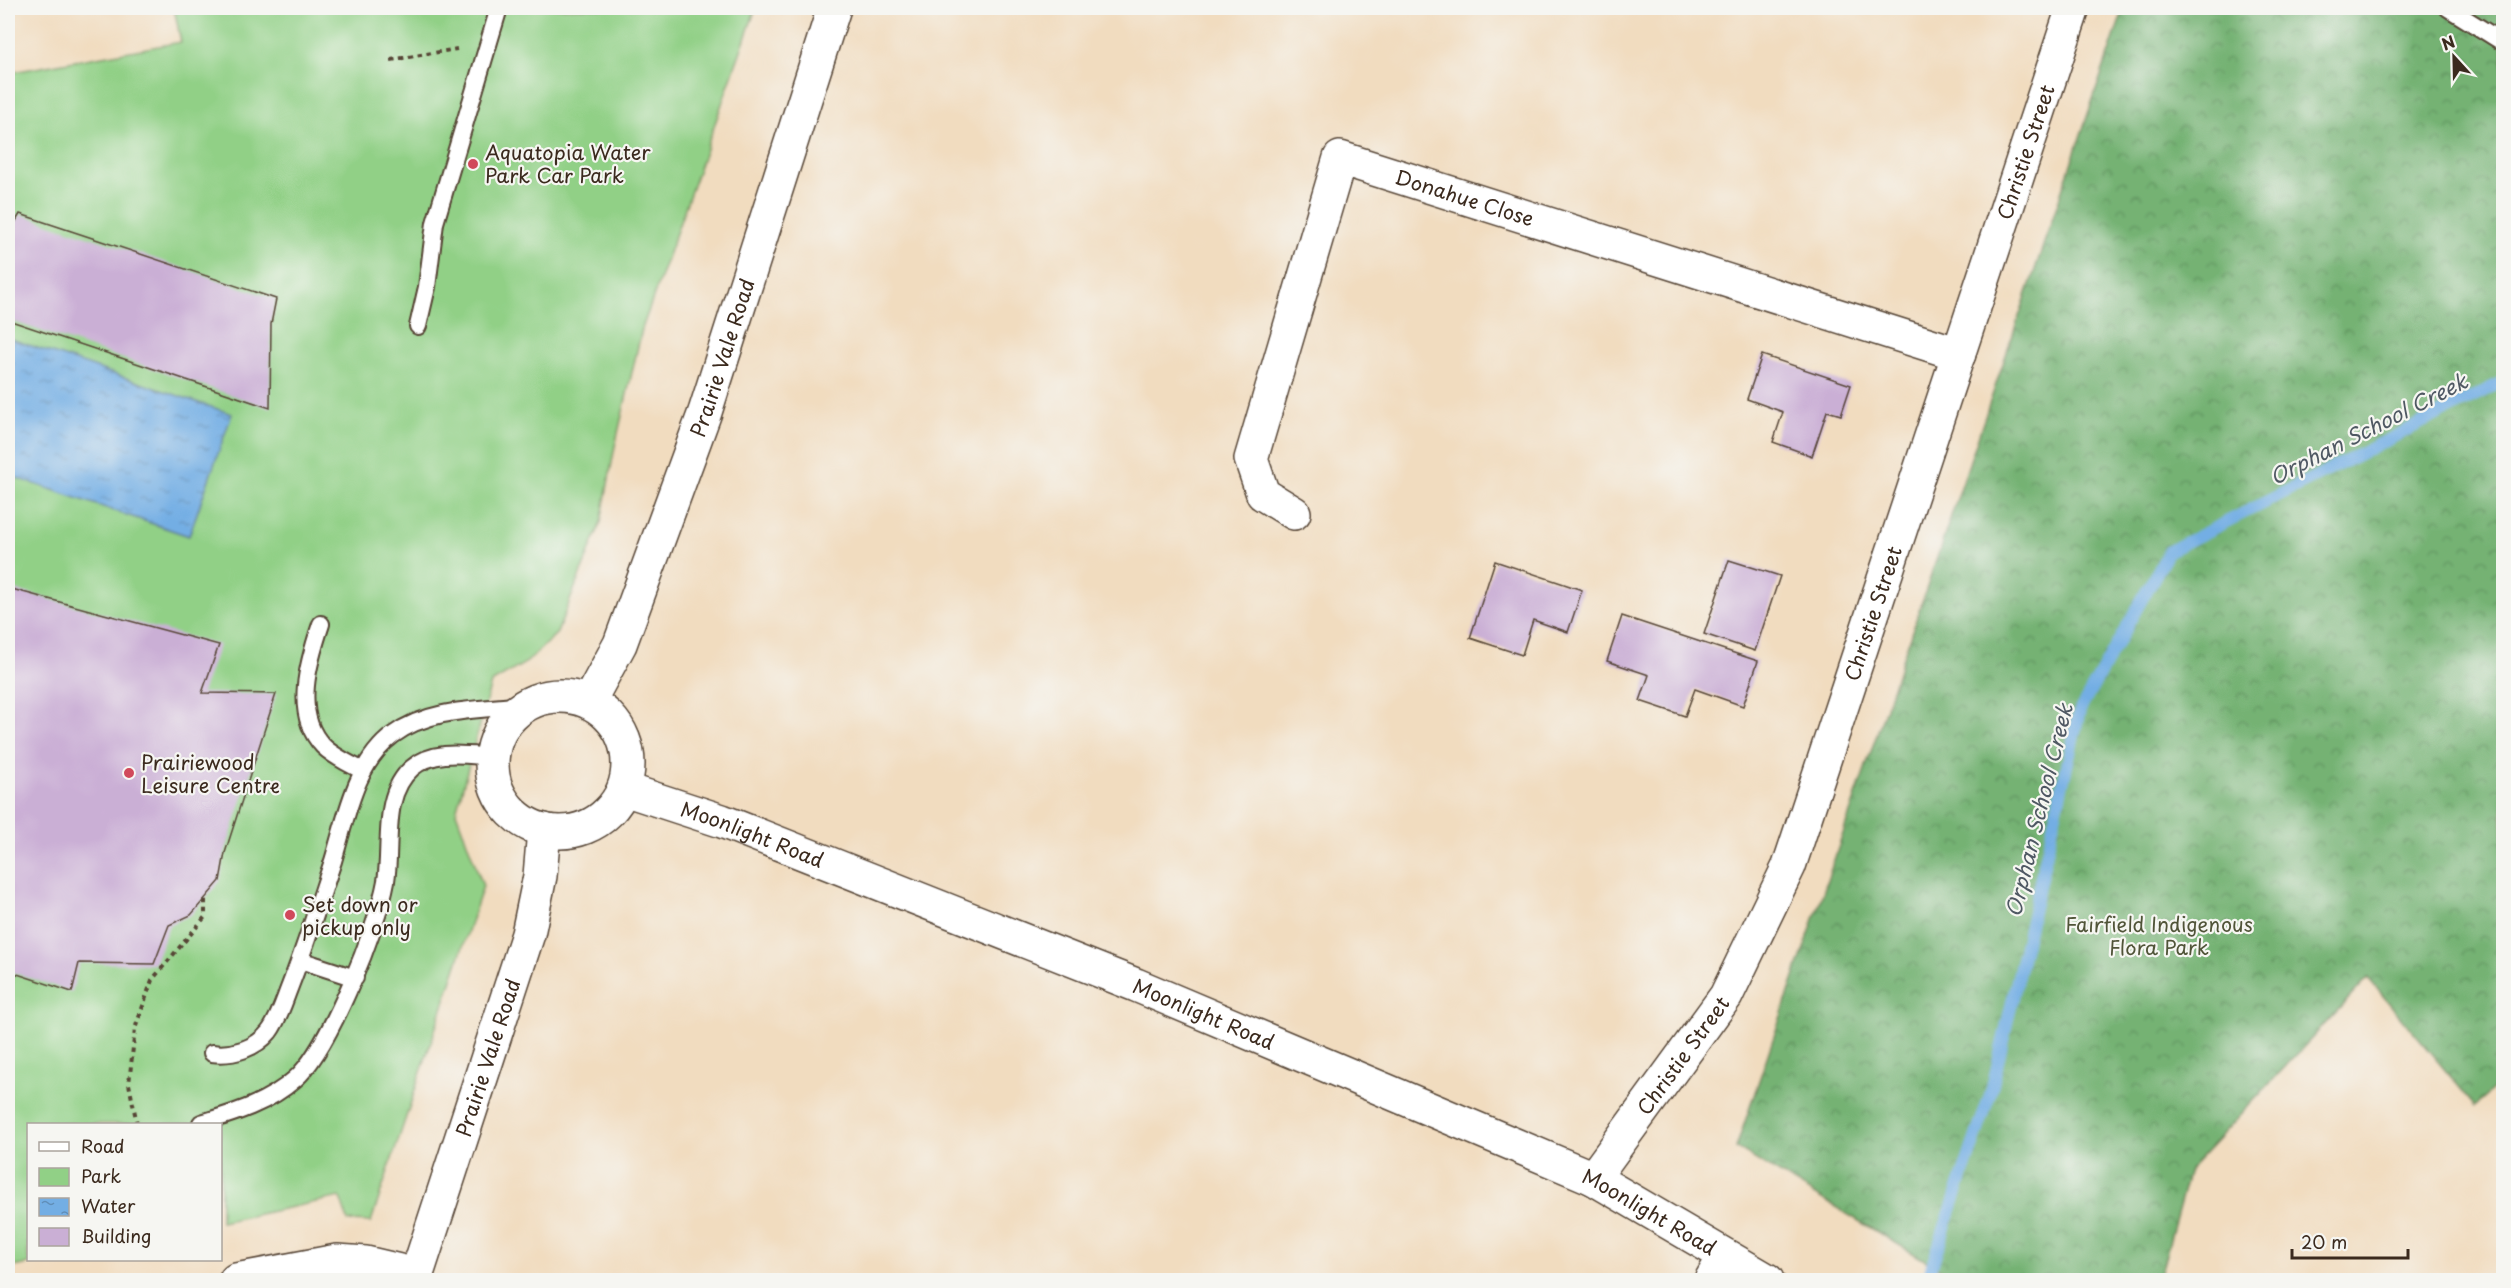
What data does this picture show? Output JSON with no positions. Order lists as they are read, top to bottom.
{
  "streets": {
    "street": [
      "Christie Street",
      "Donahue Close",
      "Prairie Vale Road",
      "Moonlight Road"
    ]
  },
  "crossings": [
    ["Christie Street", "Donahue Close"],
    ["Christie Street", "Moonlight Road"],
    ["Prairie Vale Road", "Moonlight Road"]
  ],
  "water": ["Orphan School Creek"],
  "parks": ["Fairfield Indigenous Flora Park"],
  "places": ["Aquatopia Water Park Car Park", "Prairiewood Leisure Centre", "Set down or pickup only"],
  "legend": [
    "Road",
    "Park",
    "Water",
    "Building"
  ],
  "scale_bar": "20 m",
  "north": "top"
}
